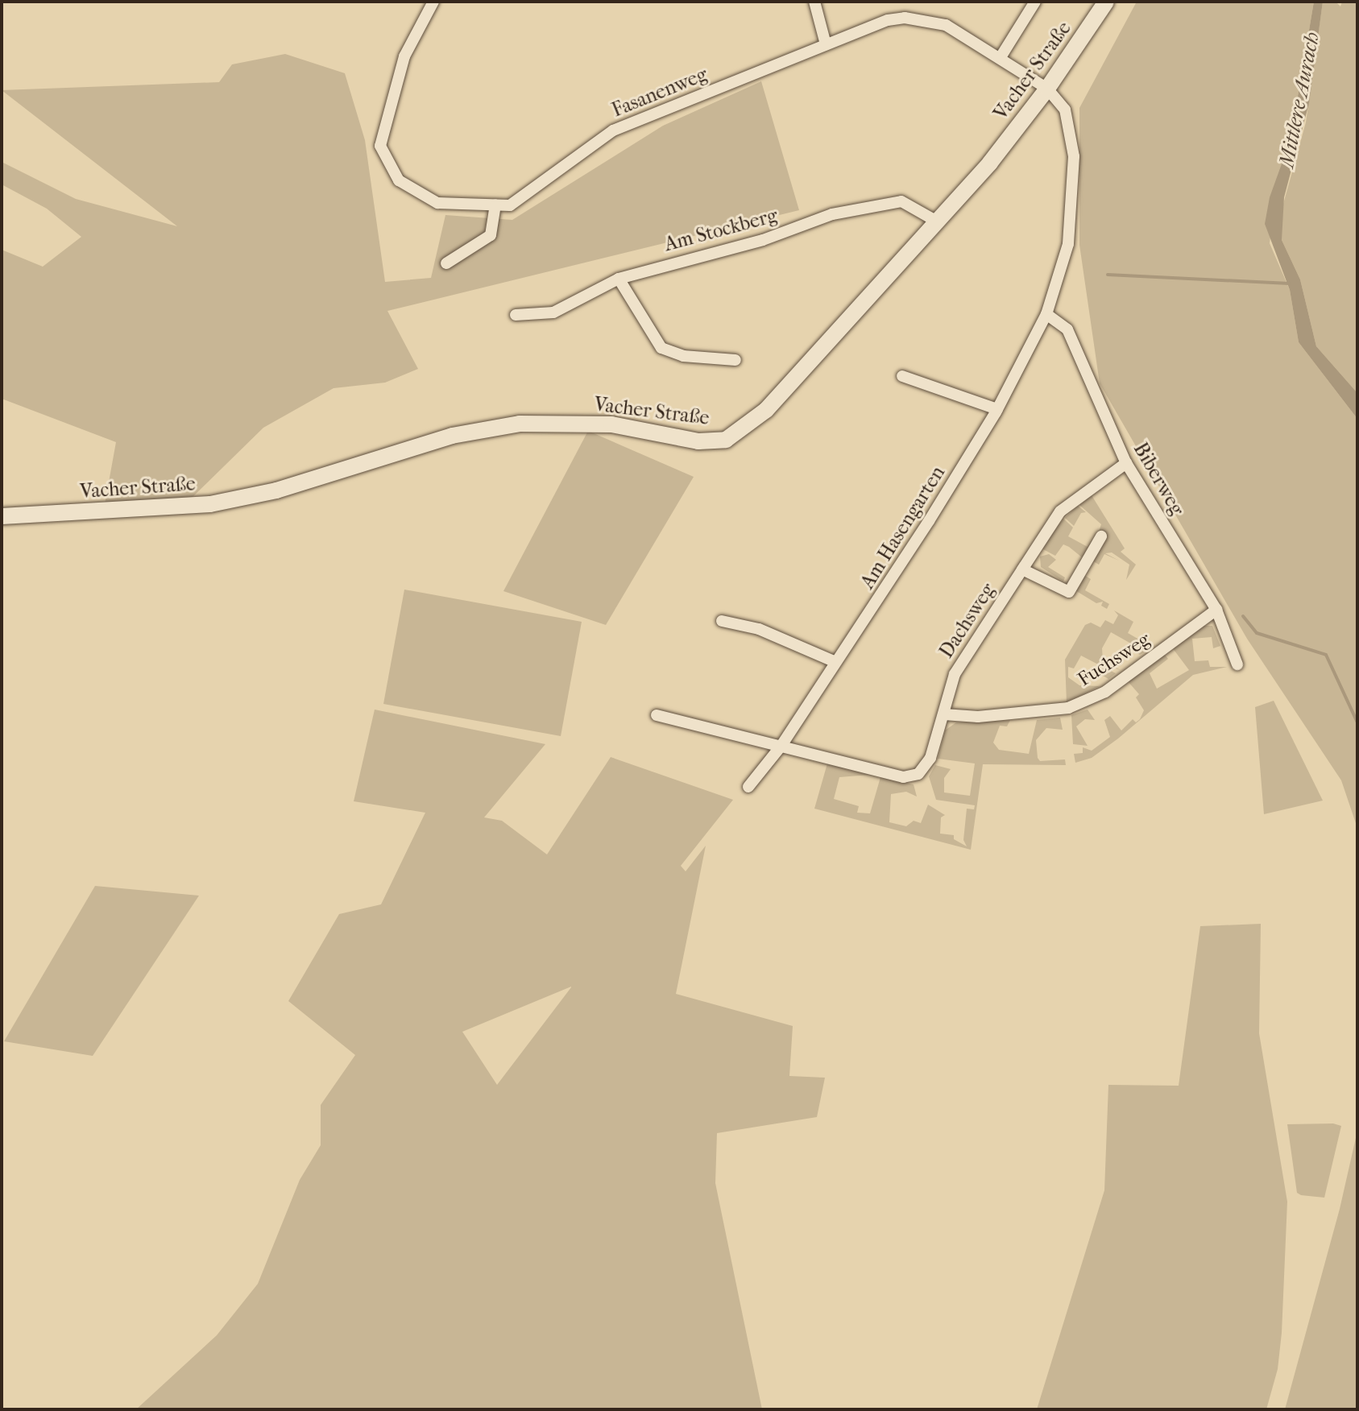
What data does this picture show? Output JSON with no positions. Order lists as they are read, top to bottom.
{
  "streets": {
    "main road": ["Vacher Straße"],
    "street": [
      "Fasanenweg",
      "Am Stockberg",
      "Biberweg",
      "Am Hasengarten",
      "Dachsweg",
      "Fuchsweg"
    ]
  },
  "crossings": [
    ["Vacher Straße", "Fasanenweg"],
    ["Vacher Straße", "Am Stockberg"],
    ["Vacher Straße", "Am Hasengarten"],
    ["Fasanenweg", "Am Hasengarten"],
    ["Biberweg", "Am Hasengarten"],
    ["Biberweg", "Dachsweg"],
    ["Biberweg", "Fuchsweg"],
    ["Am Hasengarten", "Dachsweg"],
    ["Dachsweg", "Fuchsweg"]
  ],
  "water": ["Mittlere Aurach"]
}
